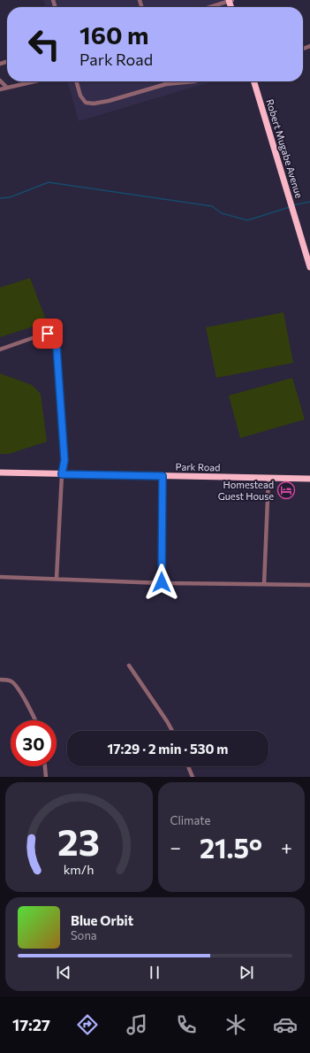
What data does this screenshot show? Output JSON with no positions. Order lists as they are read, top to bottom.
{
  "streets": {
    "highway": ["Robert Mugabe Avenue", "Park Road"]
  },
  "places": {
    "hotel": ["Homestead Guest House"]
  },
  "page": {
    "turn": ["160 m", "Park Road"],
    "limit": "30",
    "trip": "17:29 · 2 min · 530 m",
    "tile": "Climate",
    "heat": ["−", "21.5°", "+"],
    "song": ["Blue Orbit", "Sona"],
    "tabs": "17:27",
    "gauge": ["23", "km/h"]
  }
}
